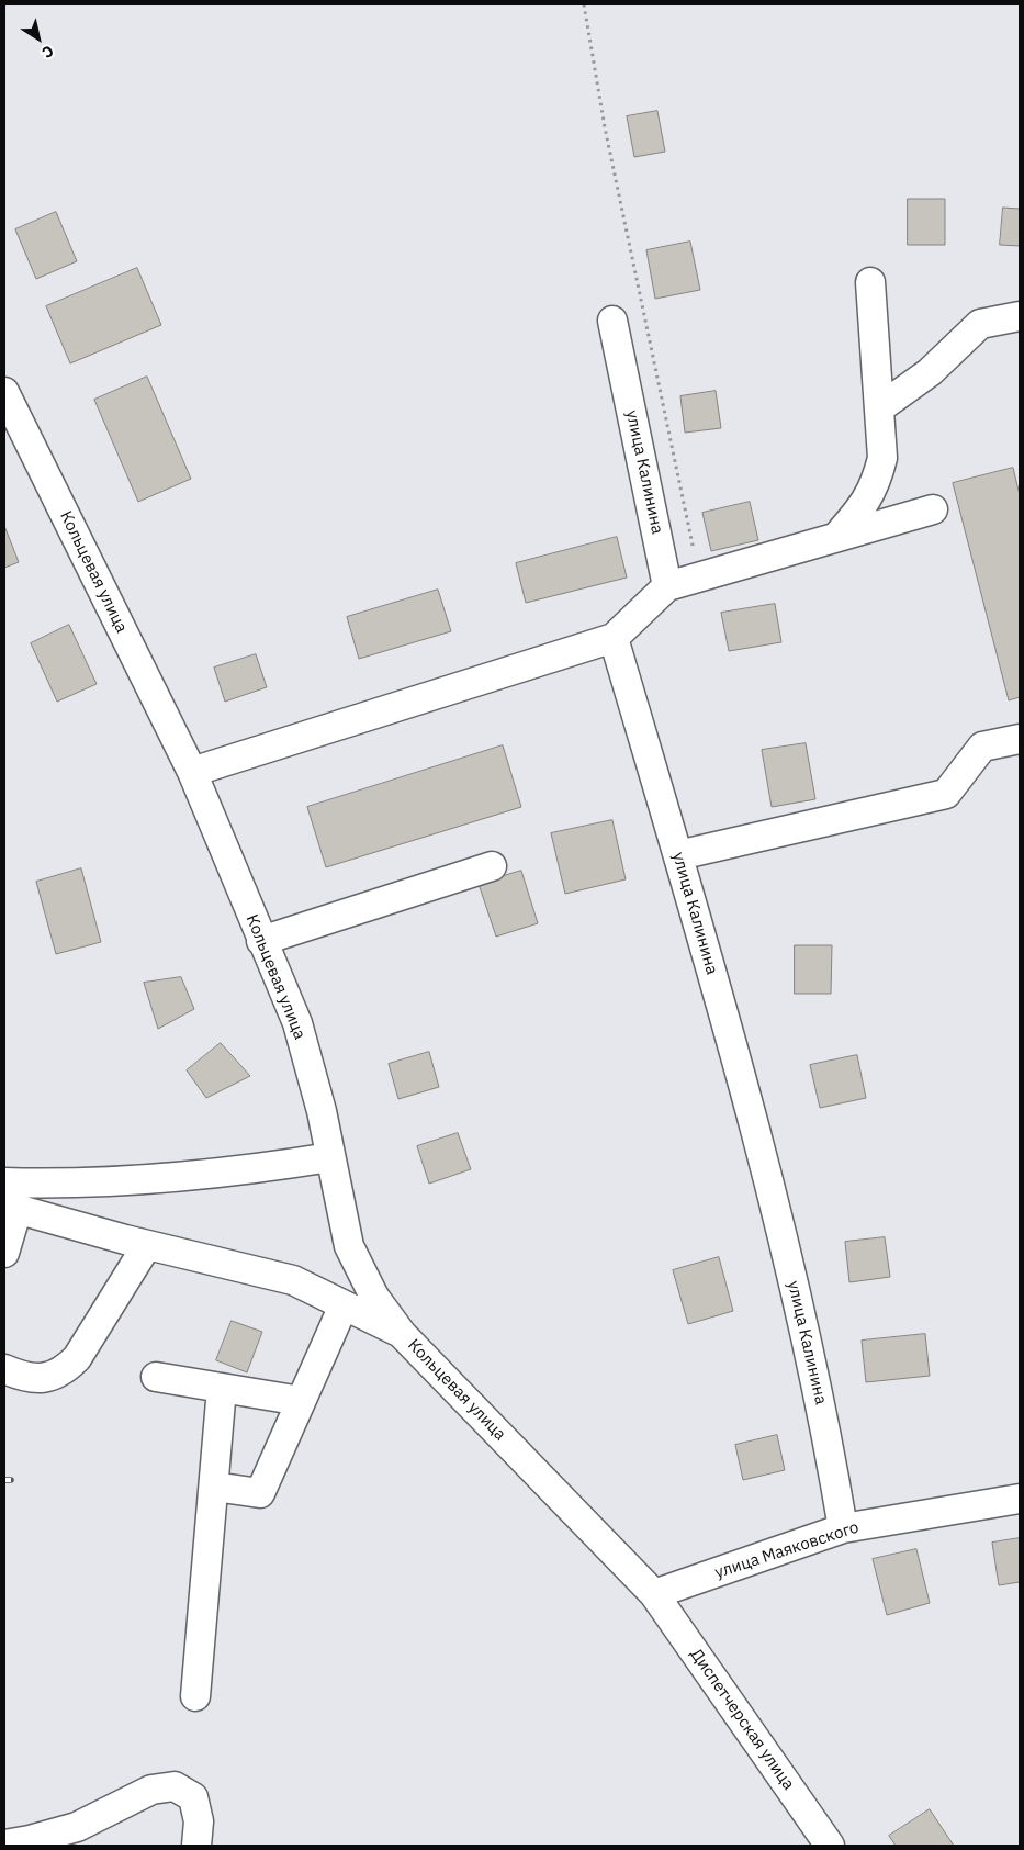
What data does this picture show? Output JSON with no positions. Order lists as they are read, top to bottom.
{
  "streets": {
    "street": [
      "улица Калинина",
      "Кольцевая улица",
      "улица Маяковского",
      "Диспетчерская улица"
    ]
  },
  "crossings": [
    ["улица Калинина", "улица Маяковского"],
    ["Кольцевая улица", "улица Маяковского"],
    ["Кольцевая улица", "Диспетчерская улица"],
    ["улица Маяковского", "Диспетчерская улица"]
  ],
  "north": "bottom right"
}
